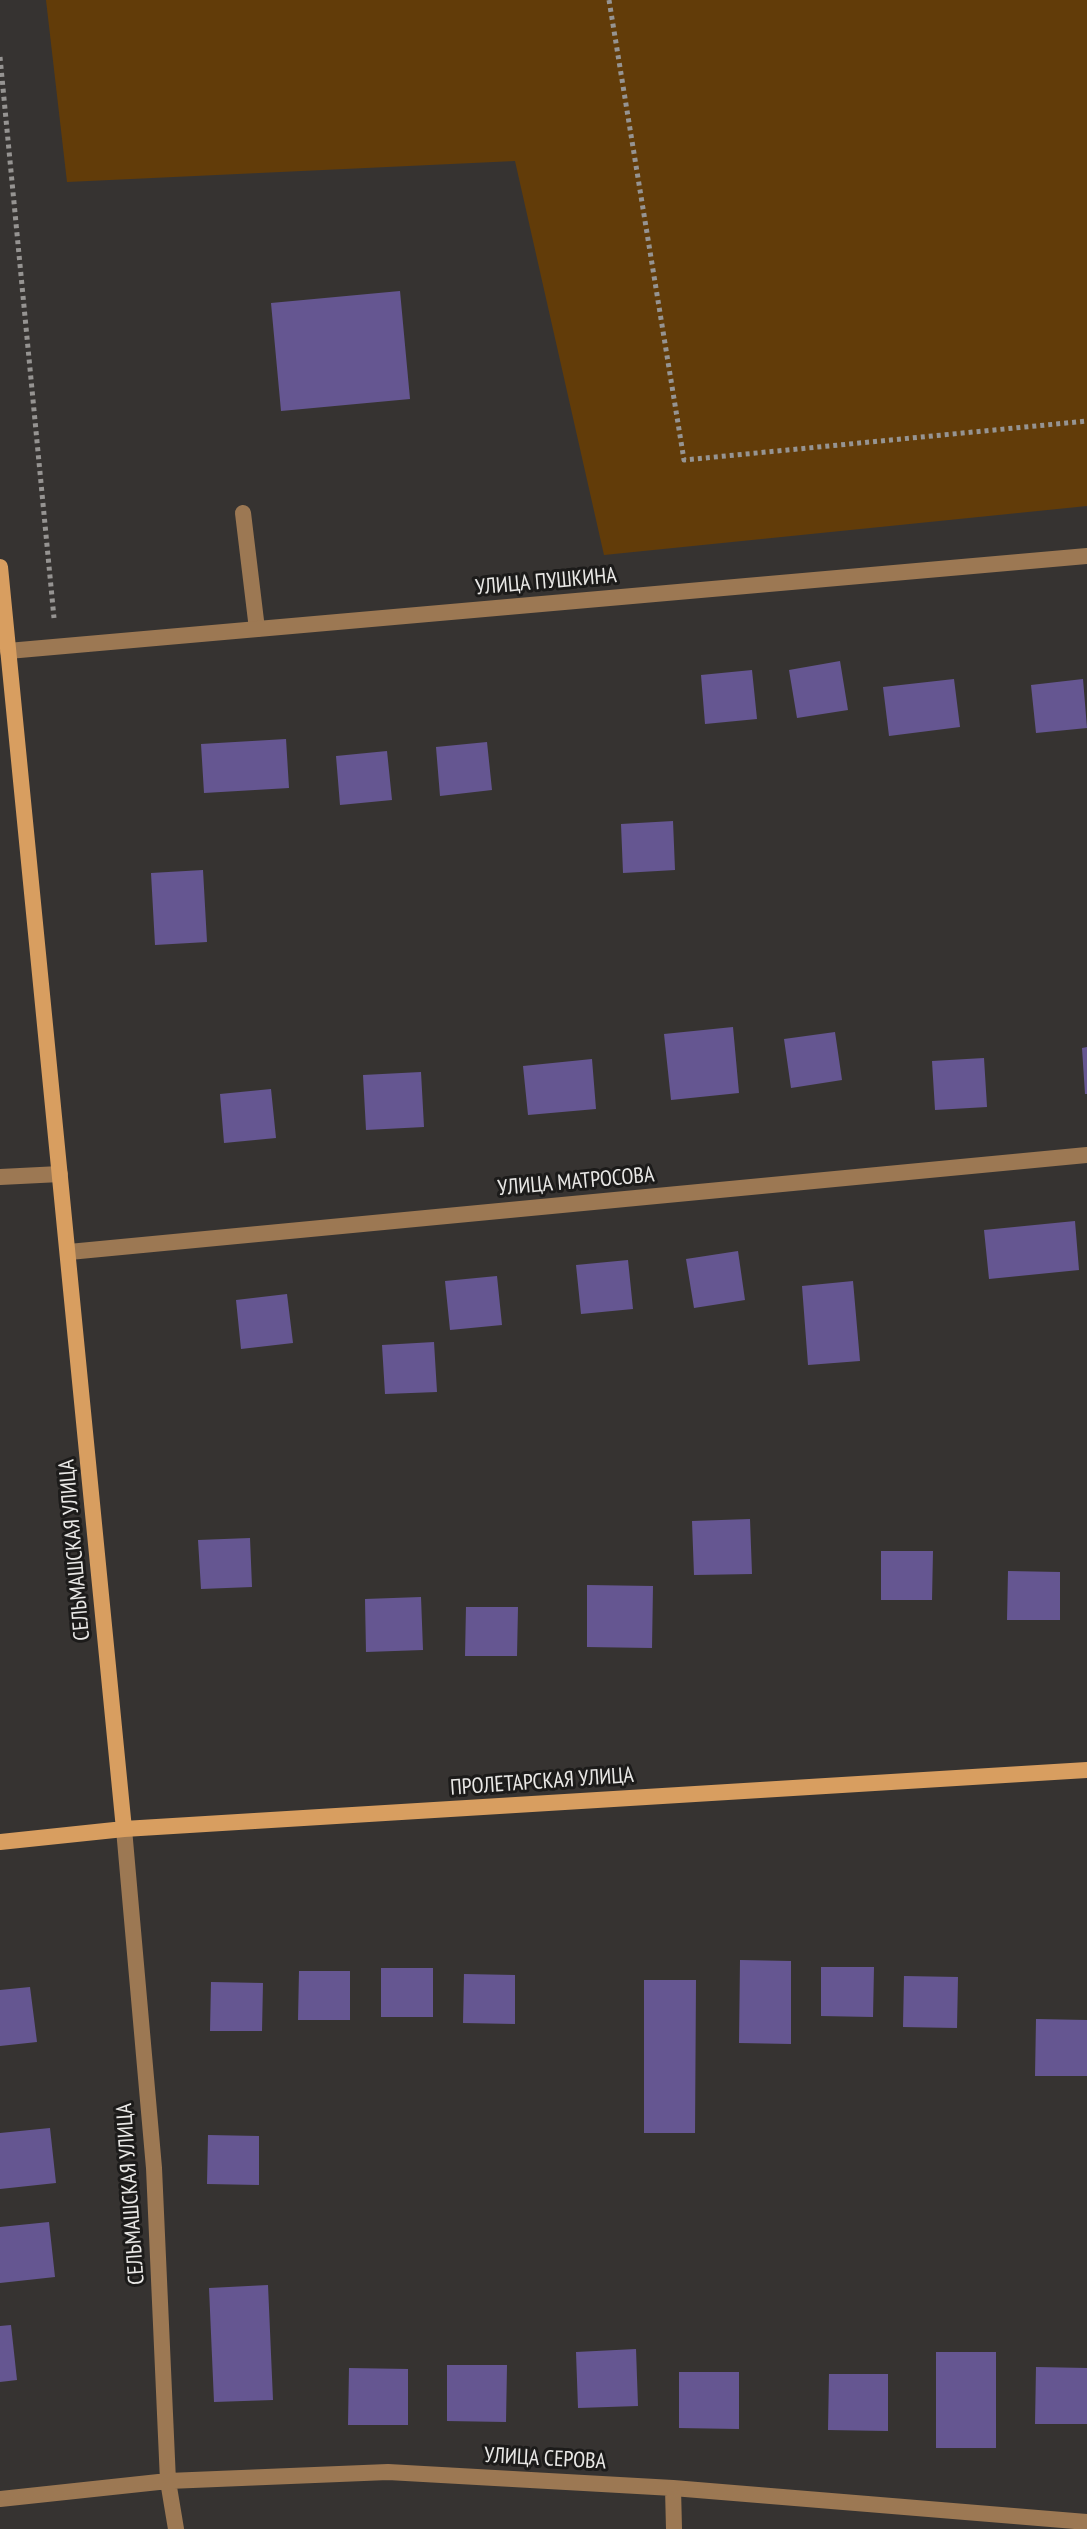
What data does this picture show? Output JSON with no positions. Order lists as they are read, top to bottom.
{
  "streets": {
    "main road": ["СЕЛЬМАШСКАЯ УЛИЦА", "ПРОЛЕТАРСКАЯ УЛИЦА"],
    "street": ["УЛИЦА ПУШКИНА", "УЛИЦА МАТРОСОВА", "УЛИЦА СЕРОВА"]
  },
  "crossings": [
    ["УЛИЦА ПУШКИНА", "СЕЛЬМАШСКАЯ УЛИЦА"],
    ["УЛИЦА МАТРОСОВА", "СЕЛЬМАШСКАЯ УЛИЦА"],
    ["СЕЛЬМАШСКАЯ УЛИЦА", "ПРОЛЕТАРСКАЯ УЛИЦА"],
    ["СЕЛЬМАШСКАЯ УЛИЦА", "УЛИЦА СЕРОВА"]
  ]
}
